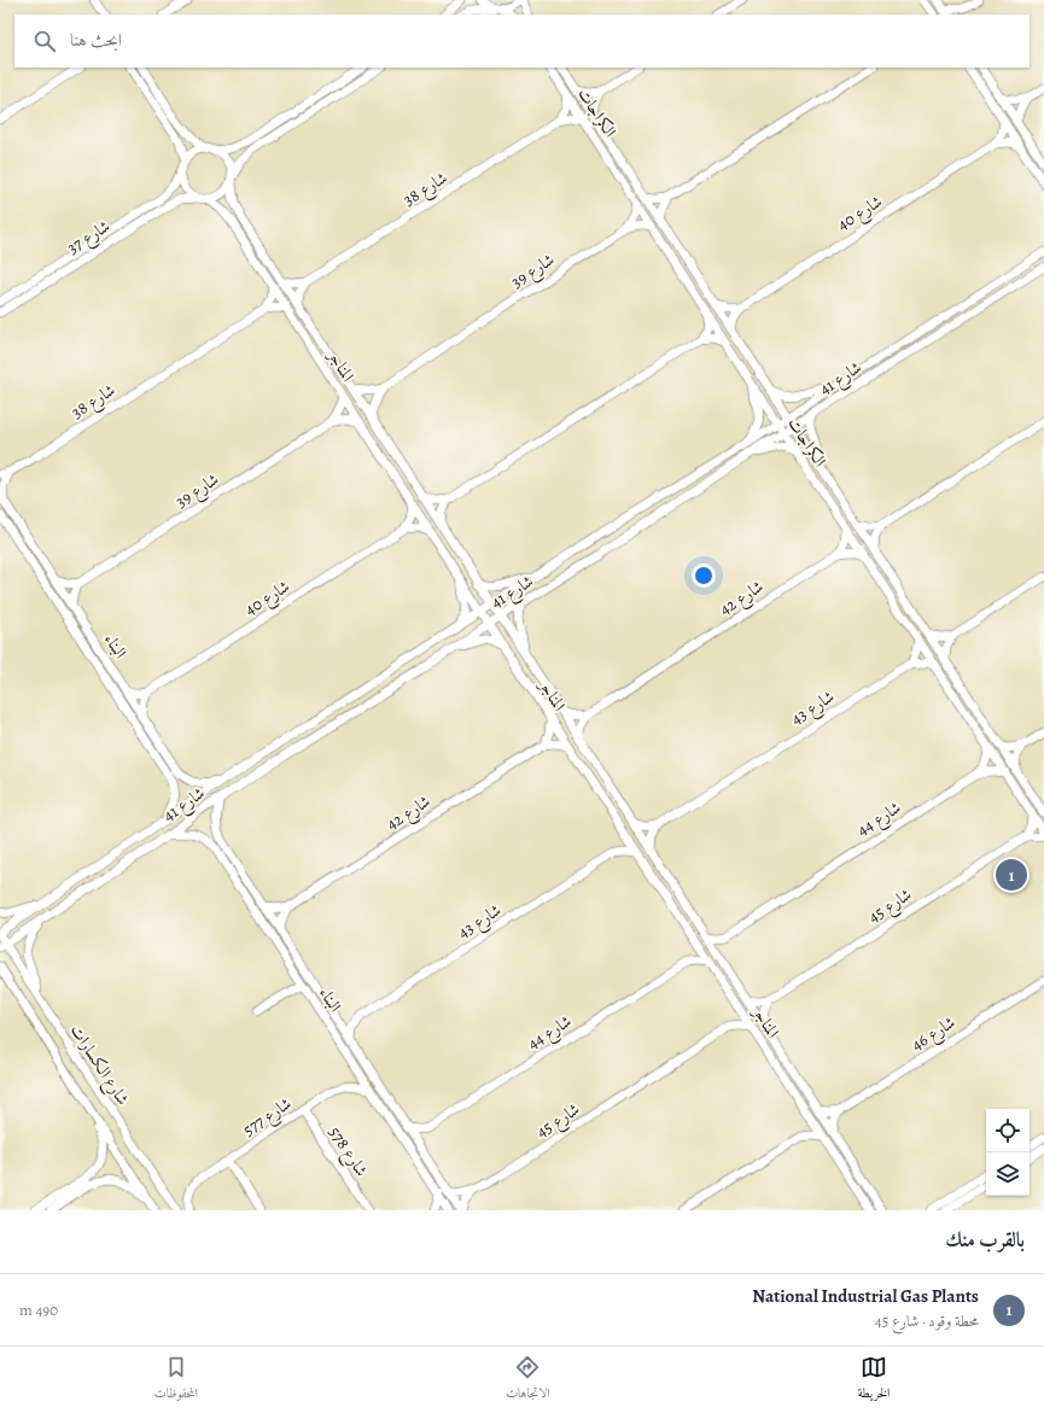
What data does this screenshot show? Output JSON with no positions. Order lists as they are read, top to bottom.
{
  "streets": {
    "street": [
      "الكراجات",
      "شارع 38",
      "شارع 40",
      "شارع 37",
      "شارع 39",
      "المناجر",
      "شارع 41",
      "شارع 42",
      "البناء",
      "شارع 43",
      "شارع 44",
      "شارع 45",
      "شارع 46",
      "شارع الكسارات",
      "شارع 577",
      "شارع 578"
    ]
  },
  "crossings": [
    ["الكراجات", "شارع 39"],
    ["الكراجات", "شارع 41"],
    ["الكراجات", "شارع 44"],
    ["شارع 37", "المناجر"],
    ["شارع 39", "المناجر"],
    ["المناجر", "شارع 41"],
    ["شارع 41", "البناء"],
    ["شارع 41", "شارع الكسارات"],
    ["البناء", "شارع 45"],
    ["البناء", "شارع 577"],
    ["شارع 577", "شارع 578"]
  ],
  "page": {
    "search": "ابحث هنا",
    "pins": "1",
    "heading": "بالقرب منك",
    "list": [
      {
        "mark": "1",
        "name": "National Industrial Gas Plants",
        "note": "محطة وقود · شارع 45",
        "value": "490 m"
      }
    ],
    "nav": ["الخريطة", "الاتجاهات", "المحفوظات"]
  }
}
